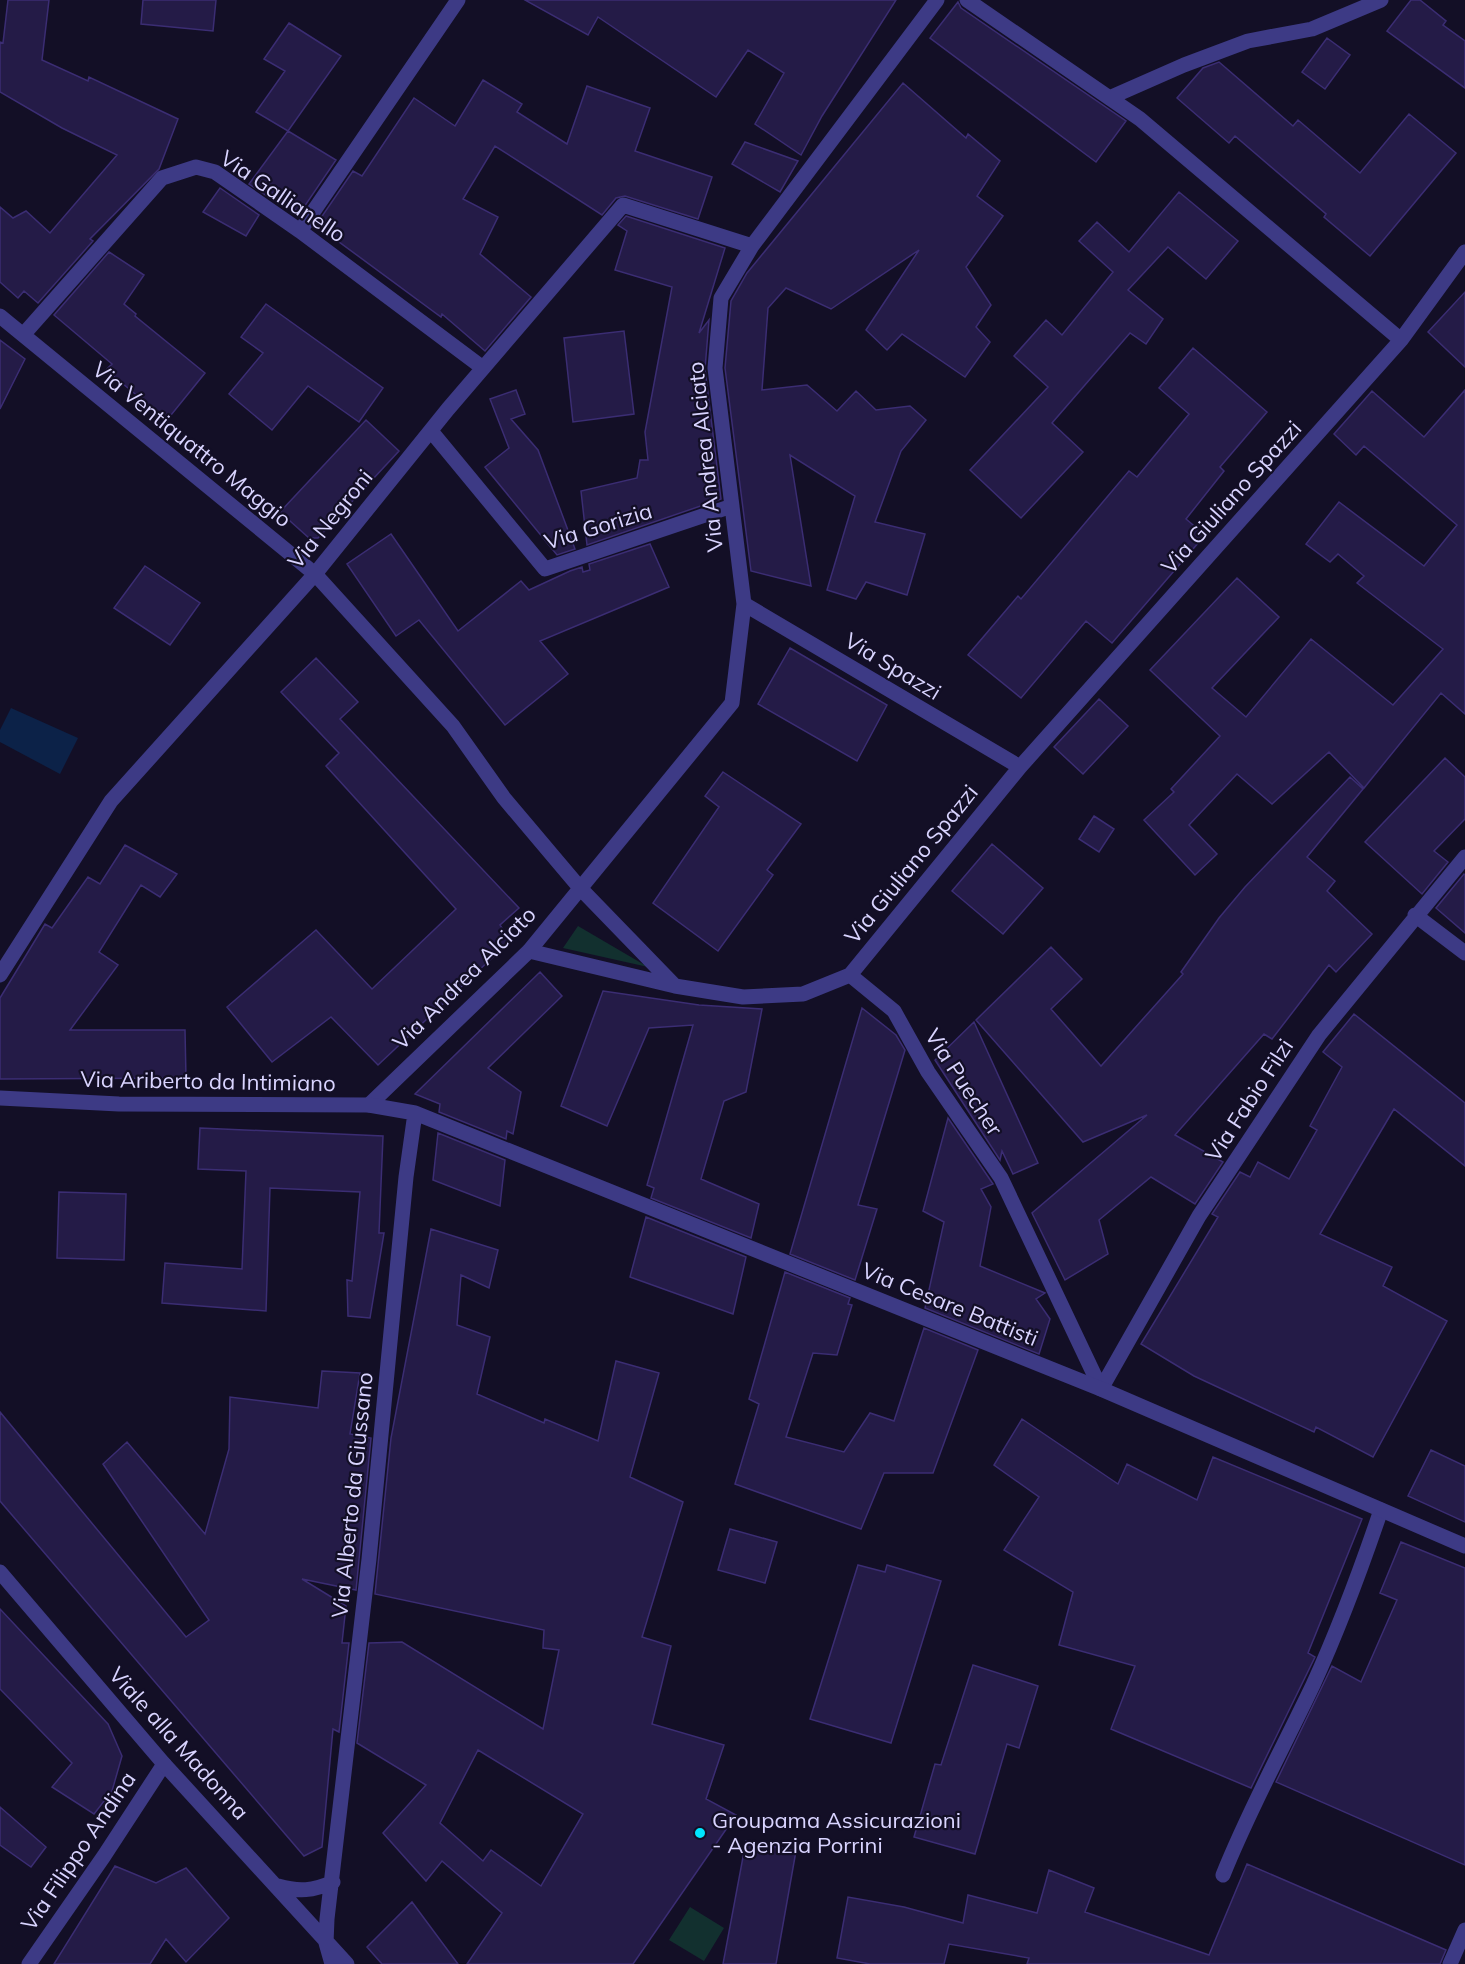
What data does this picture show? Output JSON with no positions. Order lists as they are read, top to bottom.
{
  "streets": {
    "street": [
      "Via Gallianello",
      "Via Ventiquattro Maggio",
      "Via Andrea Alciato",
      "Via Giuliano Spazzi",
      "Via Negroni",
      "Via Gorizia",
      "Via Spazzi",
      "Via Ariberto da Intimiano",
      "Via Puecher",
      "Via Fabio Filzi",
      "Via Cesare Battisti",
      "Via Alberto da Giussano",
      "Viale alla Madonna",
      "Via Filippo Andina"
    ]
  },
  "crossings": [
    ["Via Gallianello", "Via Ventiquattro Maggio"],
    ["Via Gallianello", "Via Negroni"],
    ["Via Ventiquattro Maggio", "Via Andrea Alciato"],
    ["Via Ventiquattro Maggio", "Via Negroni"],
    ["Via Andrea Alciato", "Via Negroni"],
    ["Via Andrea Alciato", "Via Gorizia"],
    ["Via Andrea Alciato", "Via Spazzi"],
    ["Via Andrea Alciato", "Via Ariberto da Intimiano"],
    ["Via Giuliano Spazzi", "Via Spazzi"],
    ["Via Giuliano Spazzi", "Via Puecher"],
    ["Via Negroni", "Via Gorizia"],
    ["Via Ariberto da Intimiano", "Via Cesare Battisti"],
    ["Via Ariberto da Intimiano", "Via Alberto da Giussano"],
    ["Via Puecher", "Via Fabio Filzi"],
    ["Via Puecher", "Via Cesare Battisti"],
    ["Via Fabio Filzi", "Via Cesare Battisti"],
    ["Via Cesare Battisti", "Via Alberto da Giussano"],
    ["Via Alberto da Giussano", "Viale alla Madonna"],
    ["Viale alla Madonna", "Via Filippo Andina"]
  ],
  "places": ["Groupama Assicurazioni - Agenzia Porrini"]
}
